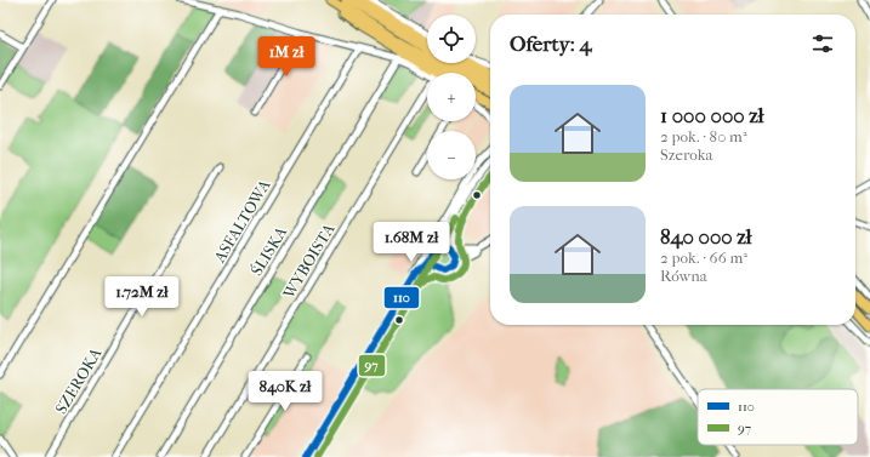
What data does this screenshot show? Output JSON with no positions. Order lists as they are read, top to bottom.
{
  "streets": {
    "street": [
      "ASFALTOWA",
      "ŚLISKA",
      "WYBOISTA",
      "SZEROKA"
    ]
  },
  "lines": ["transit line 97", "transit line 110"],
  "legend": ["110", "97"],
  "page": {
    "map_buttons": ["+", "−"],
    "heading": "Oferty: 4",
    "price": [
      "1M zł",
      "1.68M zł",
      "1.72M zł",
      "840K zł"
    ],
    "list": [
      {
        "name": "1 000 000 zł",
        "note": "2 pok. · 80 m² · Szeroka"
      },
      {
        "name": "840 000 zł",
        "note": "2 pok. · 66 m² · Równa"
      }
    ]
  }
}
